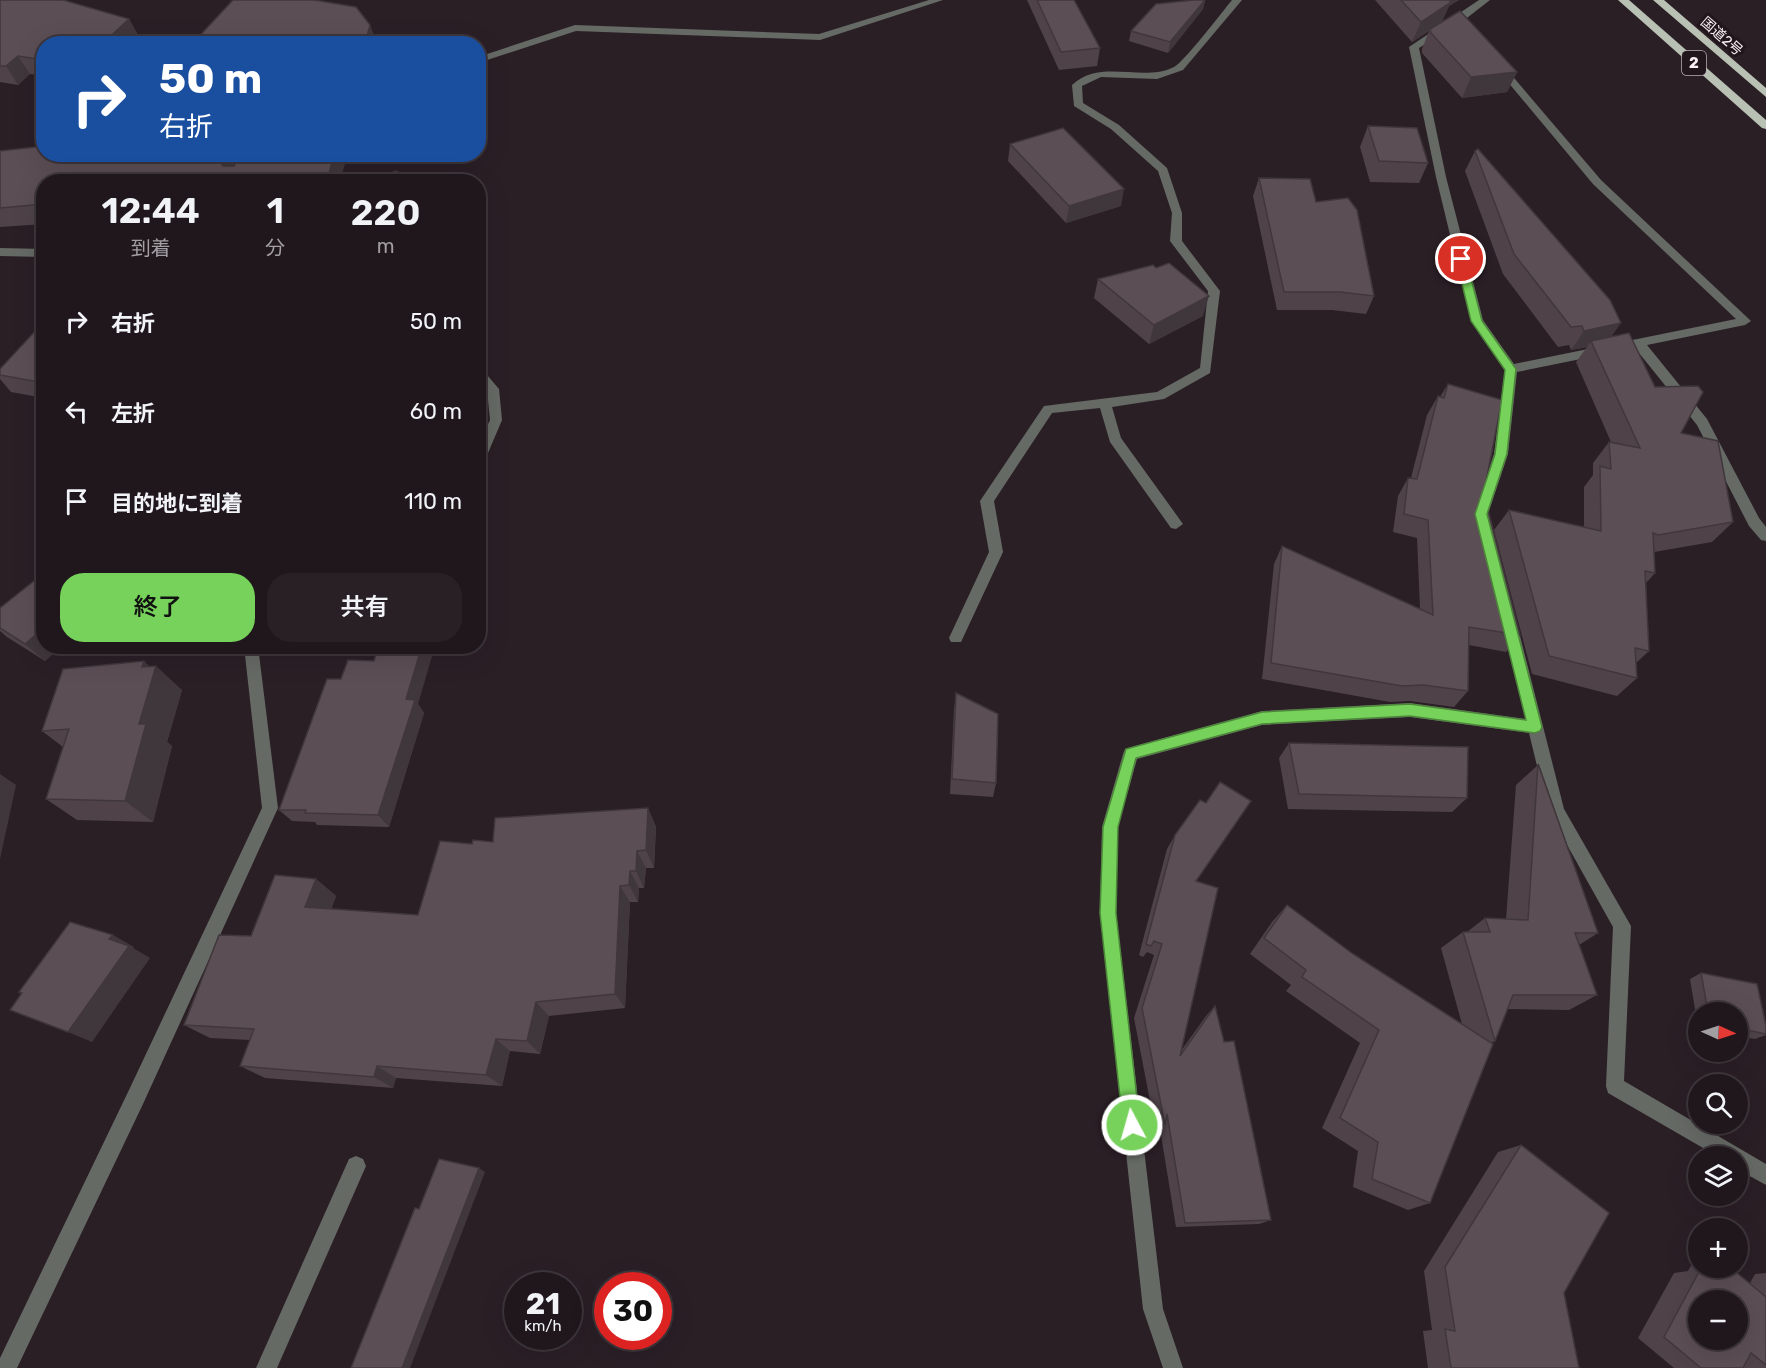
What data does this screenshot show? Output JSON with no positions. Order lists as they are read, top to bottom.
{
  "streets": {
    "highway": ["国道2号", "2"]
  },
  "north": "right",
  "page": {
    "turn": ["50 m", "右折"],
    "eta": [
      "12:44",
      "到着",
      "1",
      "分",
      "220",
      "m"
    ],
    "list": [
      {
        "name": "右折",
        "value": "50 m"
      },
      {
        "name": "左折",
        "value": "60 m"
      },
      {
        "name": "目的地に到着",
        "value": "110 m"
      }
    ],
    "buttons": ["終了", "共有"],
    "map_buttons": ["+", "−"],
    "speed": "21 km/h",
    "limit": "30"
  }
}
